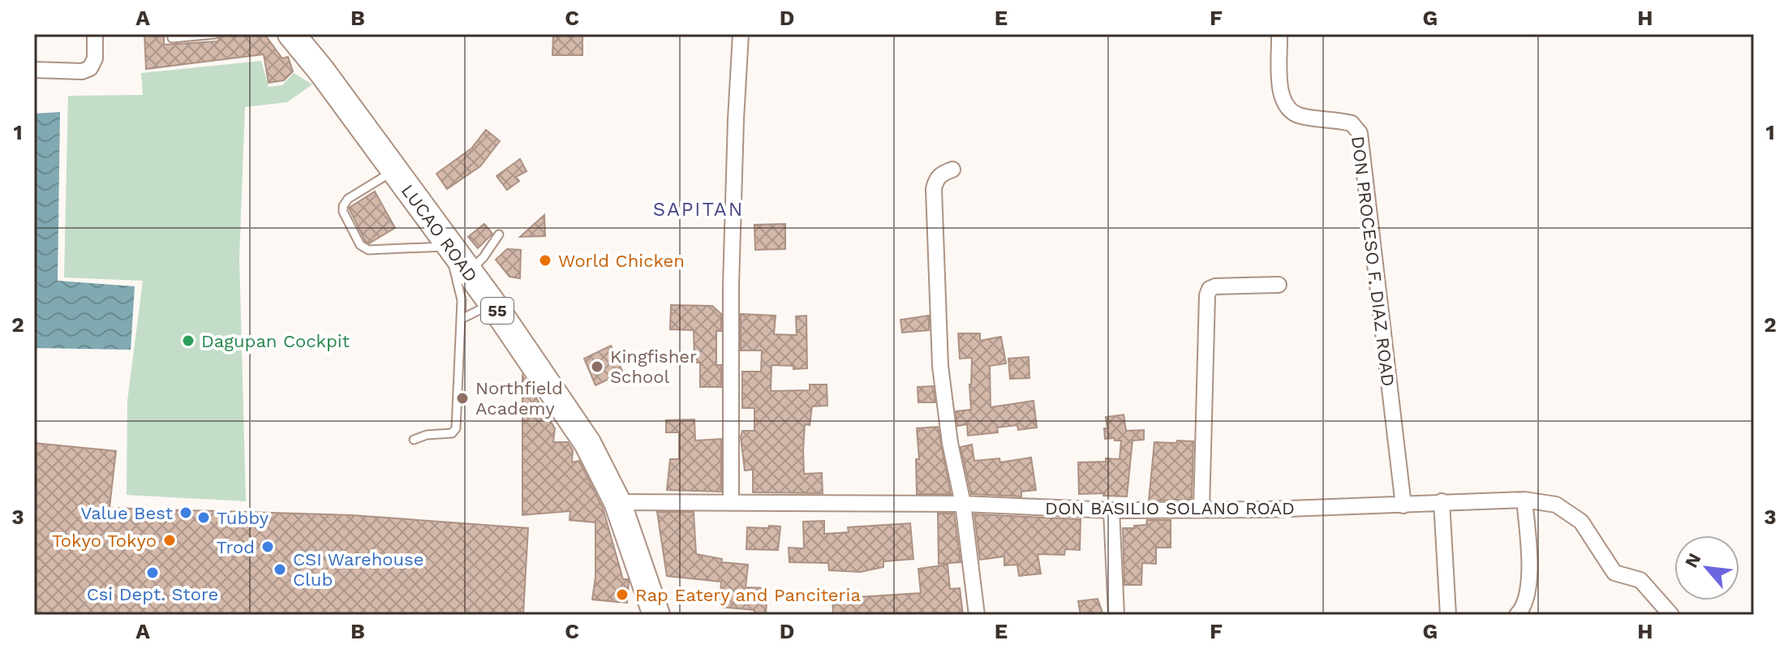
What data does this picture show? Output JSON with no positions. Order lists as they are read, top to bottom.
{
  "streets": {
    "highway": ["LUCAO ROAD", "55"],
    "street": ["DON PROCESO F. DIAZ ROAD", "DON BASILIO SOLANO ROAD"]
  },
  "crossings": [
    ["LUCAO ROAD", "DON BASILIO SOLANO ROAD"],
    ["DON PROCESO F. DIAZ ROAD", "DON BASILIO SOLANO ROAD"]
  ],
  "districts": ["SAPITAN"],
  "places": [
    "World Chicken",
    "Dagupan Cockpit",
    "Kingfisher School",
    "Northfield Academy",
    "Value Best",
    "Tubby",
    "Tokyo Tokyo",
    "Trod",
    "CSI Warehouse Club",
    "Csi Dept. Store",
    "Rap Eatery and Panciteria"
  ],
  "north": "top left",
  "grid": {
    "columns": [
      "A",
      "B",
      "C",
      "D",
      "E",
      "F",
      "G",
      "H"
    ],
    "rows": ["1", "2", "3"]
  }
}
